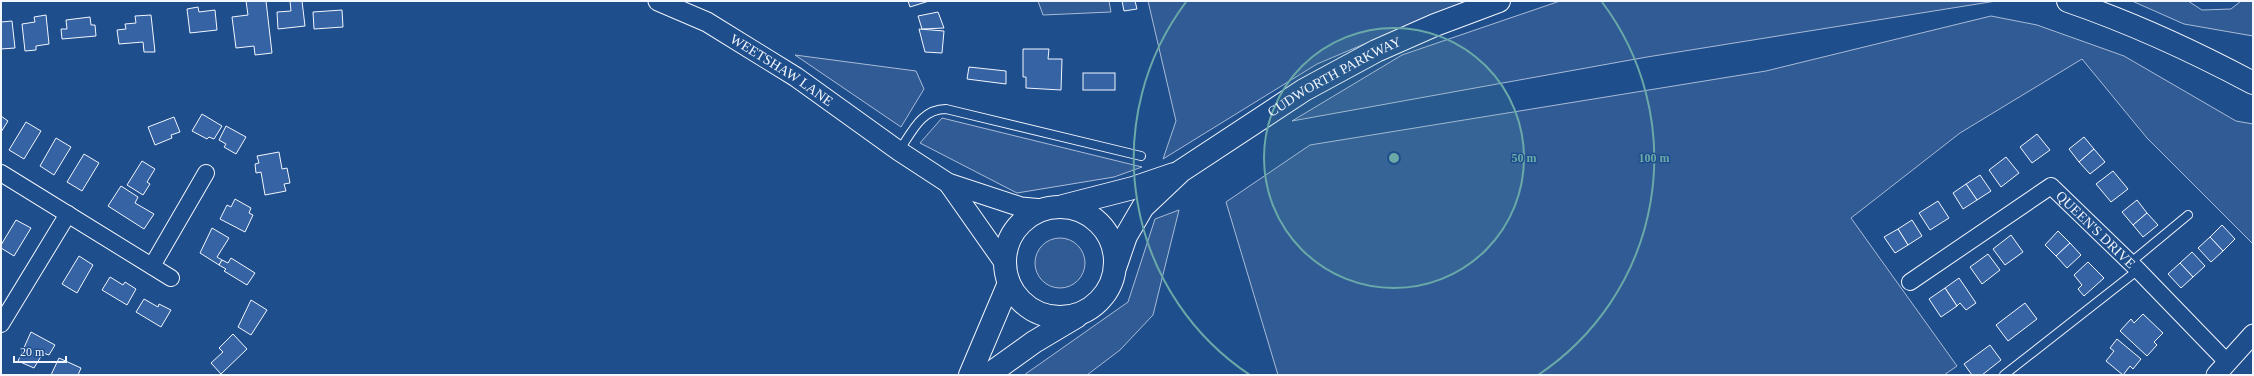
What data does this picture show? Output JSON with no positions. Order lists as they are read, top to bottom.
{
  "streets": {
    "highway": ["CUDWORTH PARKWAY"],
    "street": ["WEETSHAW LANE", "QUEEN'S DRIVE"]
  },
  "crossings": [
    ["WEETSHAW LANE", "CUDWORTH PARKWAY"]
  ],
  "scale_bar": "20 m",
  "rings": ["50 m", "100 m"]
}
